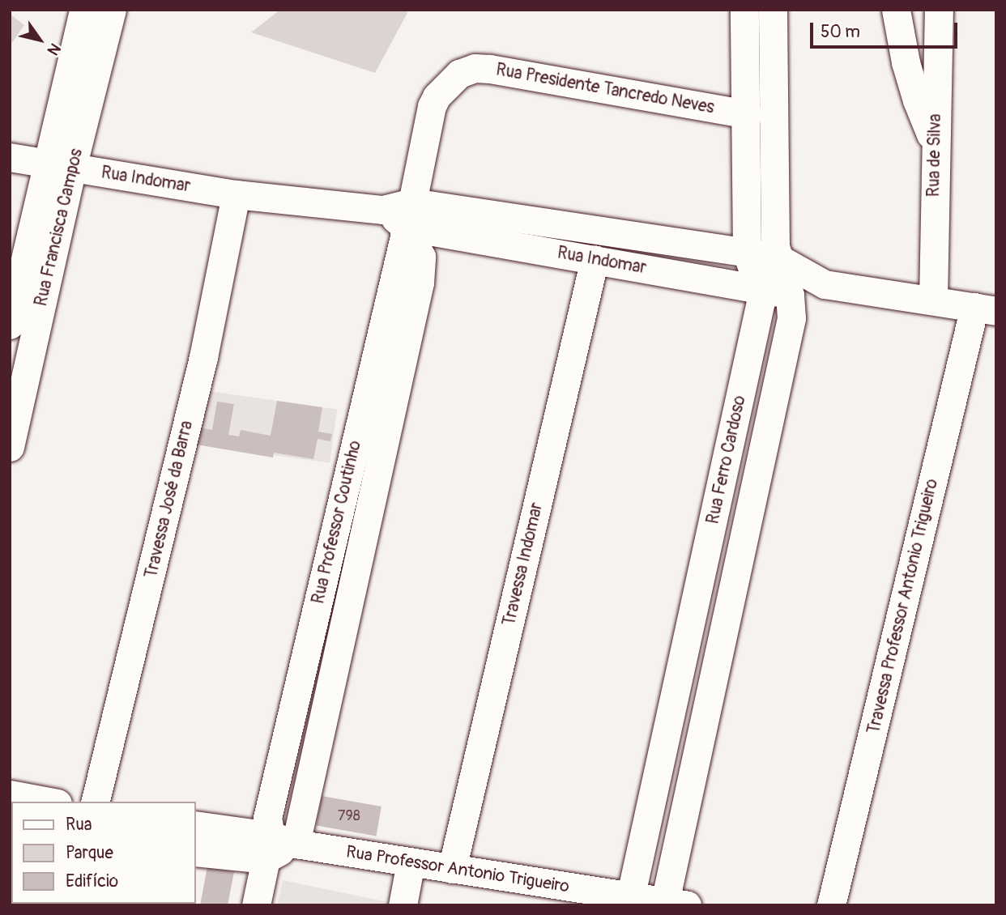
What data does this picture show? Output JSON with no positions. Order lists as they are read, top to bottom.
{
  "streets": {
    "street": [
      "Rua Presidente Tancredo Neves",
      "Rua de Silva",
      "Rua Indomar",
      "Rua Francisca Campos",
      "Rua Ferro Cardoso",
      "Travessa José da Barra",
      "Rua Professor Coutinho",
      "Travessa Indomar",
      "Travessa Professor Antonio Trigueiro",
      "Rua Professor Antonio Trigueiro"
    ]
  },
  "crossings": [
    ["Rua Presidente Tancredo Neves", "Rua Indomar"],
    ["Rua Presidente Tancredo Neves", "Rua Ferro Cardoso"],
    ["Rua Presidente Tancredo Neves", "Rua Professor Coutinho"],
    ["Rua de Silva", "Rua Indomar"],
    ["Rua Indomar", "Rua Francisca Campos"],
    ["Rua Indomar", "Rua Ferro Cardoso"],
    ["Rua Indomar", "Travessa José da Barra"],
    ["Rua Indomar", "Rua Professor Coutinho"],
    ["Rua Indomar", "Travessa Indomar"],
    ["Rua Indomar", "Travessa Professor Antonio Trigueiro"],
    ["Rua Ferro Cardoso", "Rua Professor Antonio Trigueiro"],
    ["Rua Professor Coutinho", "Rua Professor Antonio Trigueiro"],
    ["Travessa Indomar", "Rua Professor Antonio Trigueiro"]
  ],
  "house_numbers": ["798"],
  "legend": ["Rua", "Parque", "Edifício"],
  "scale_bar": "50 m",
  "north": "bottom right"
}
